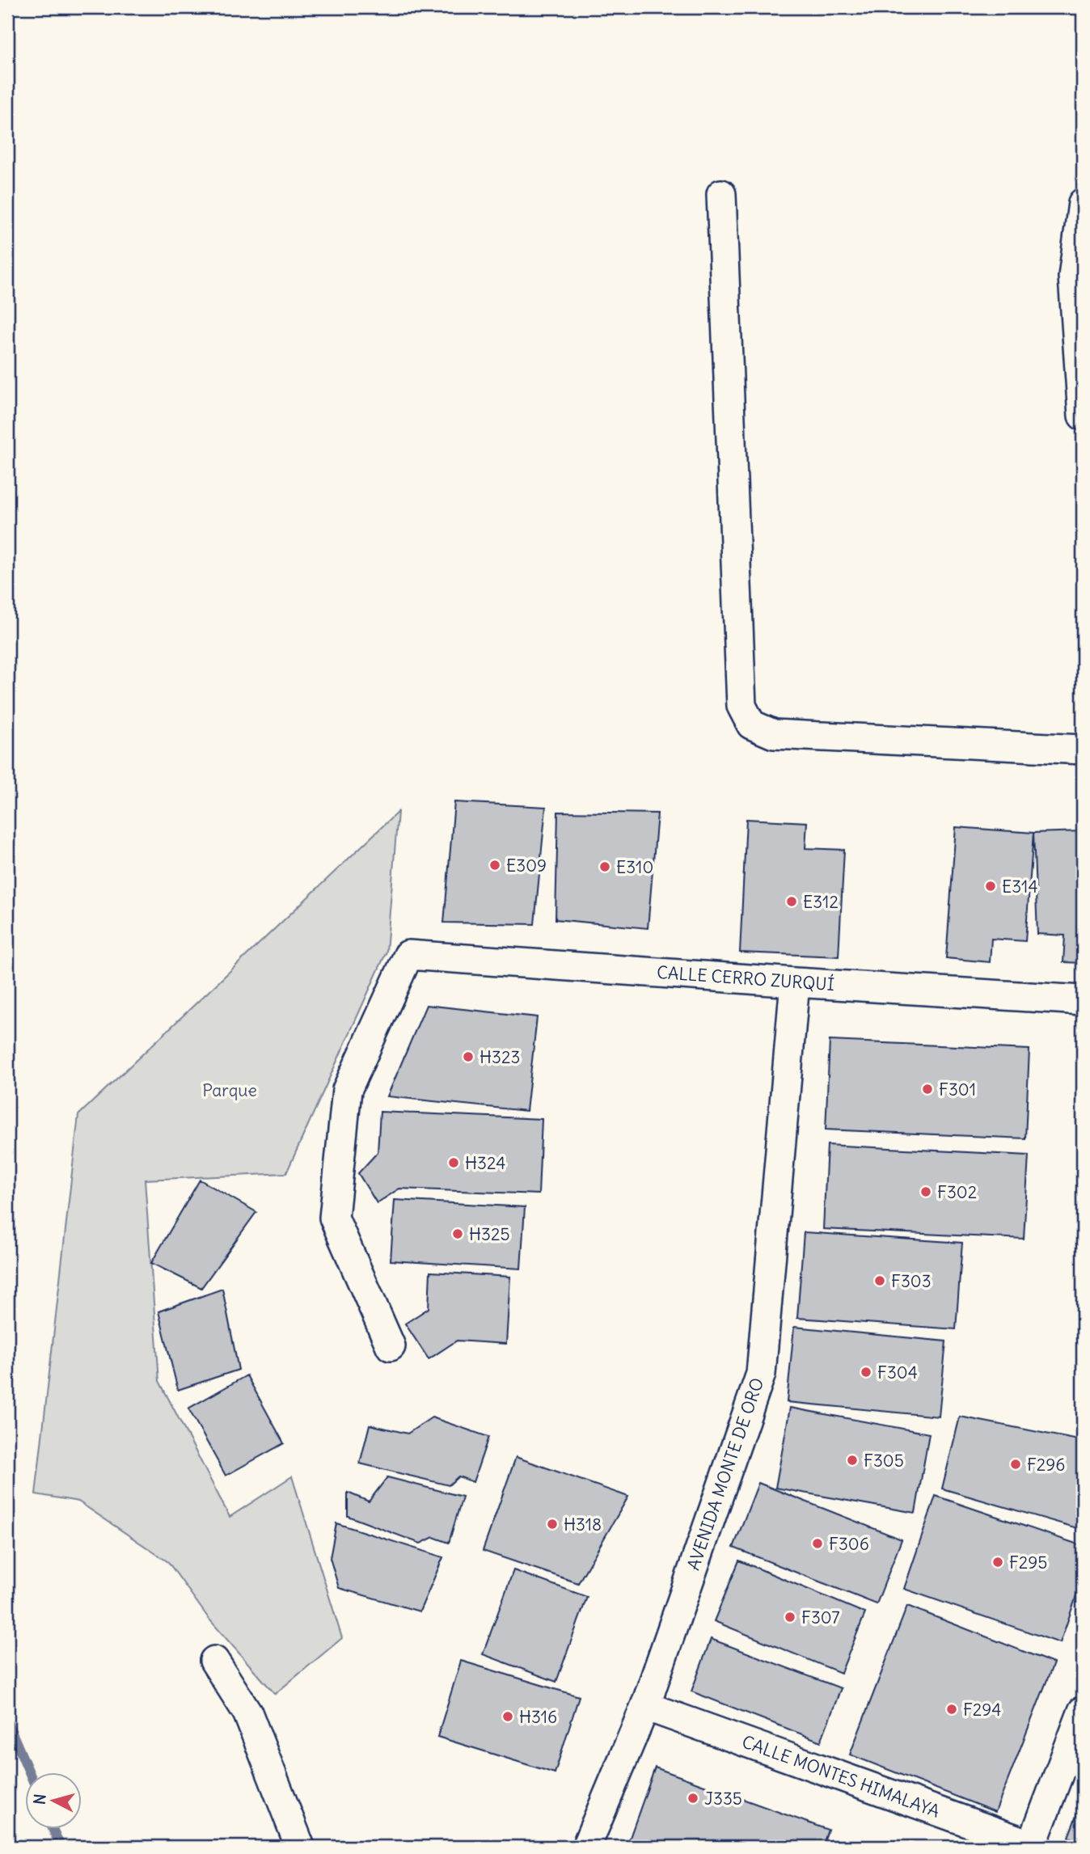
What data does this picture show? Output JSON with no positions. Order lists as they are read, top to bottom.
{
  "streets": {
    "street": ["CALLE CERRO ZURQUÍ", "AVENIDA MONTE DE ORO", "CALLE MONTES HIMALAYA"]
  },
  "crossings": [
    ["CALLE CERRO ZURQUÍ", "AVENIDA MONTE DE ORO"],
    ["AVENIDA MONTE DE ORO", "CALLE MONTES HIMALAYA"]
  ],
  "parks": ["Parque"],
  "places": [
    "E309",
    "E310",
    "E314",
    "E312",
    "H323",
    "F301",
    "H324",
    "F302",
    "H325",
    "F303",
    "F304",
    "F305",
    "F296",
    "H318",
    "F306",
    "F295",
    "F307",
    "F294",
    "H316",
    "J335"
  ],
  "north": "left"
}
